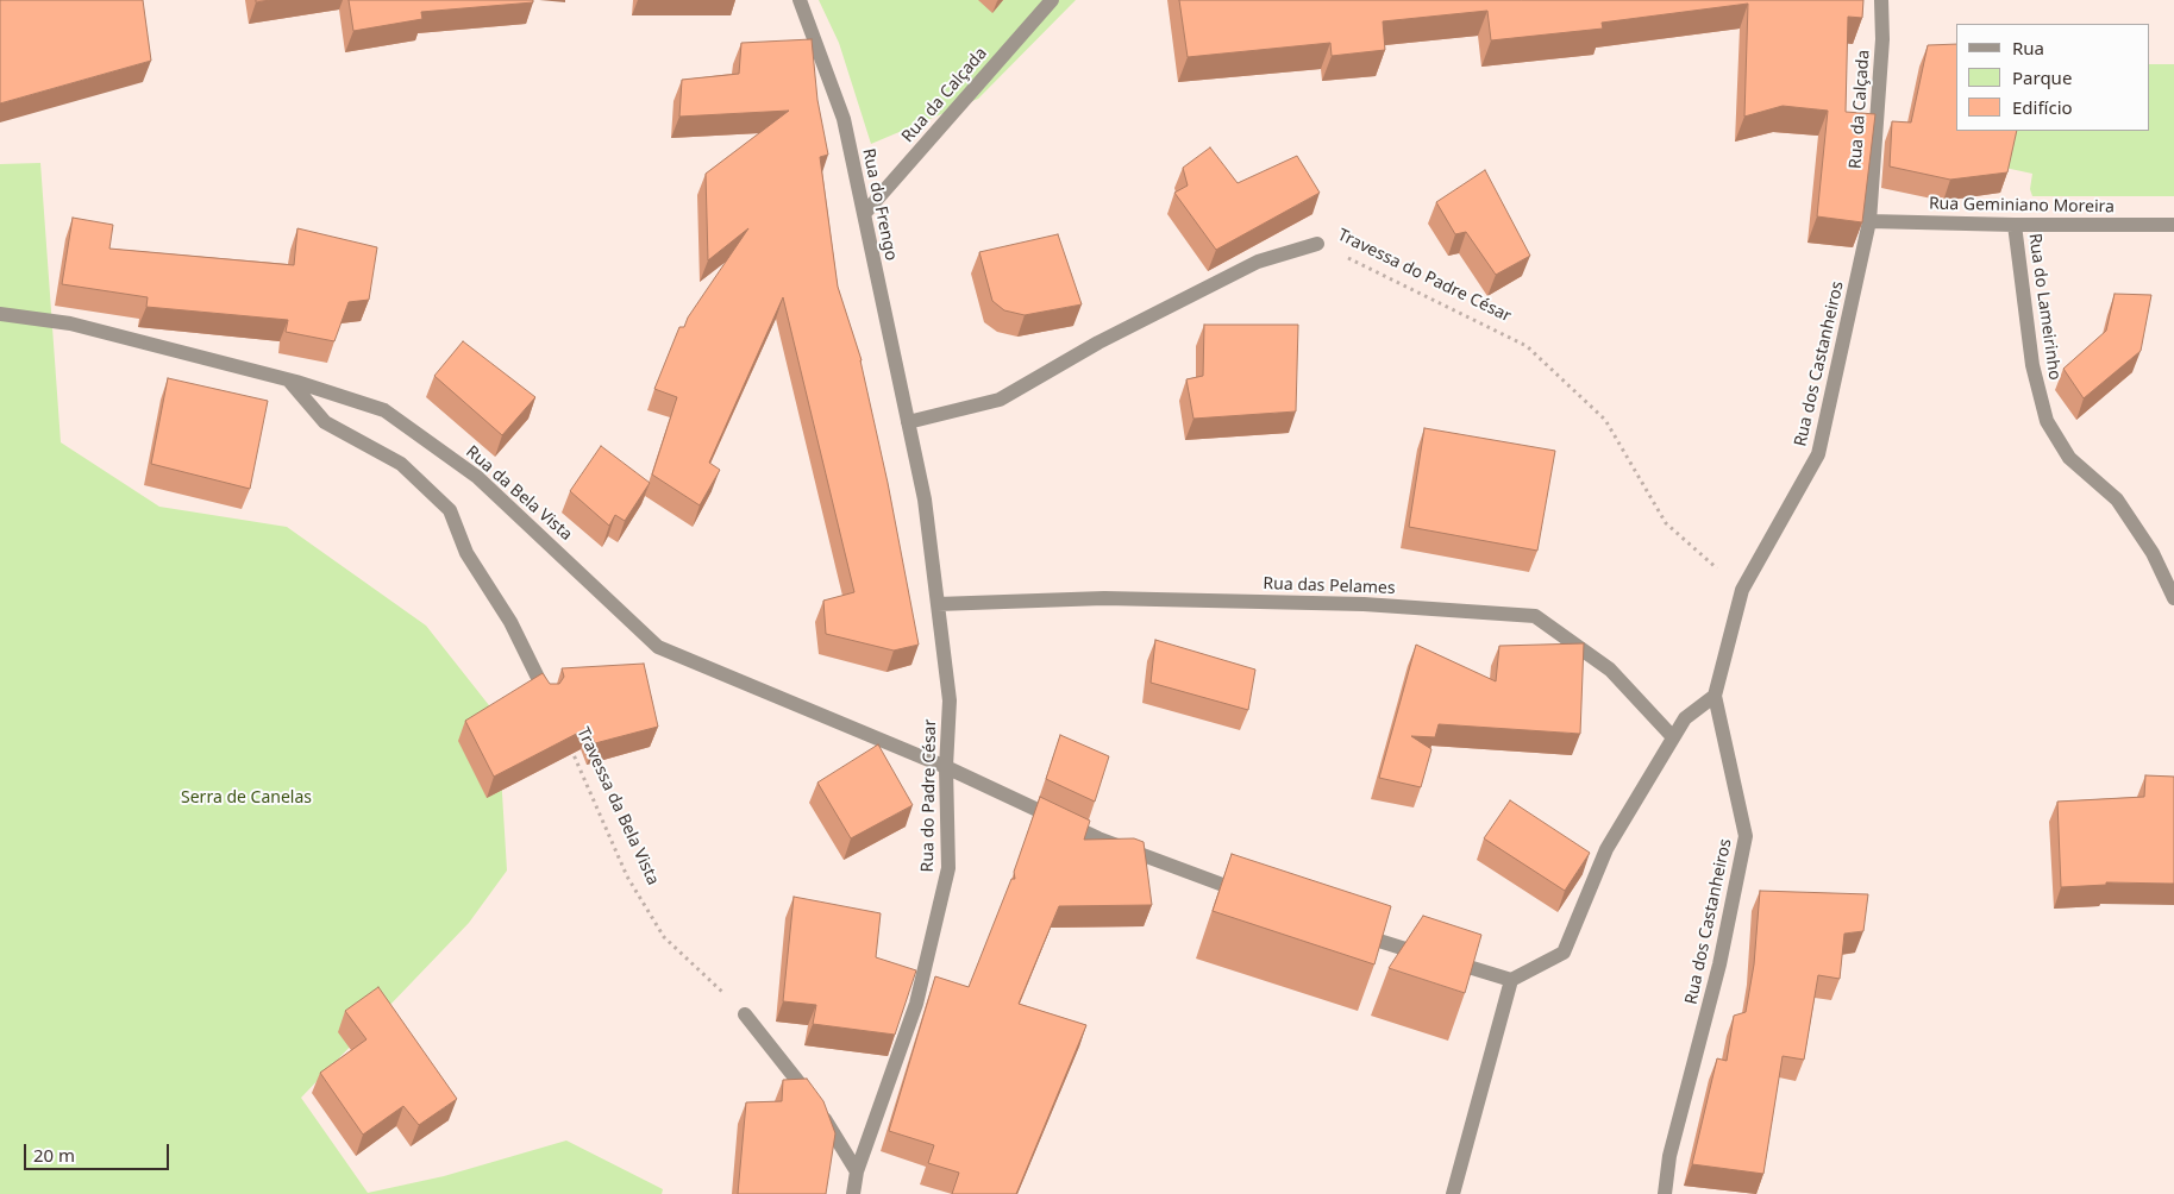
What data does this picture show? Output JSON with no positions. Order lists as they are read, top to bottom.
{
  "streets": {
    "street": [
      "Rua da Calçada",
      "Rua do Frengo",
      "Rua Geminiano Moreira",
      "Travessa do Padre César",
      "Rua do Lameirinho",
      "Rua dos Castanheiros",
      "Rua da Bela Vista",
      "Rua das Pelames",
      "Rua do Padre César"
    ],
    "path": ["Travessa da Bela Vista"]
  },
  "crossings": [
    ["Rua da Calçada", "Rua do Frengo"],
    ["Rua da Calçada", "Rua Geminiano Moreira"],
    ["Rua da Calçada", "Rua dos Castanheiros"],
    ["Rua do Frengo", "Travessa do Padre César"],
    ["Rua do Frengo", "Rua do Padre César"],
    ["Rua Geminiano Moreira", "Rua do Lameirinho"],
    ["Rua Geminiano Moreira", "Rua dos Castanheiros"],
    ["Travessa do Padre César", "Rua dos Castanheiros"],
    ["Travessa do Padre César", "Rua do Padre César"],
    ["Rua da Bela Vista", "Rua do Padre César"],
    ["Rua das Pelames", "Rua do Padre César"]
  ],
  "parks": ["Serra de Canelas"],
  "legend": ["Rua", "Parque", "Edifício"],
  "scale_bar": "20 m"
}
